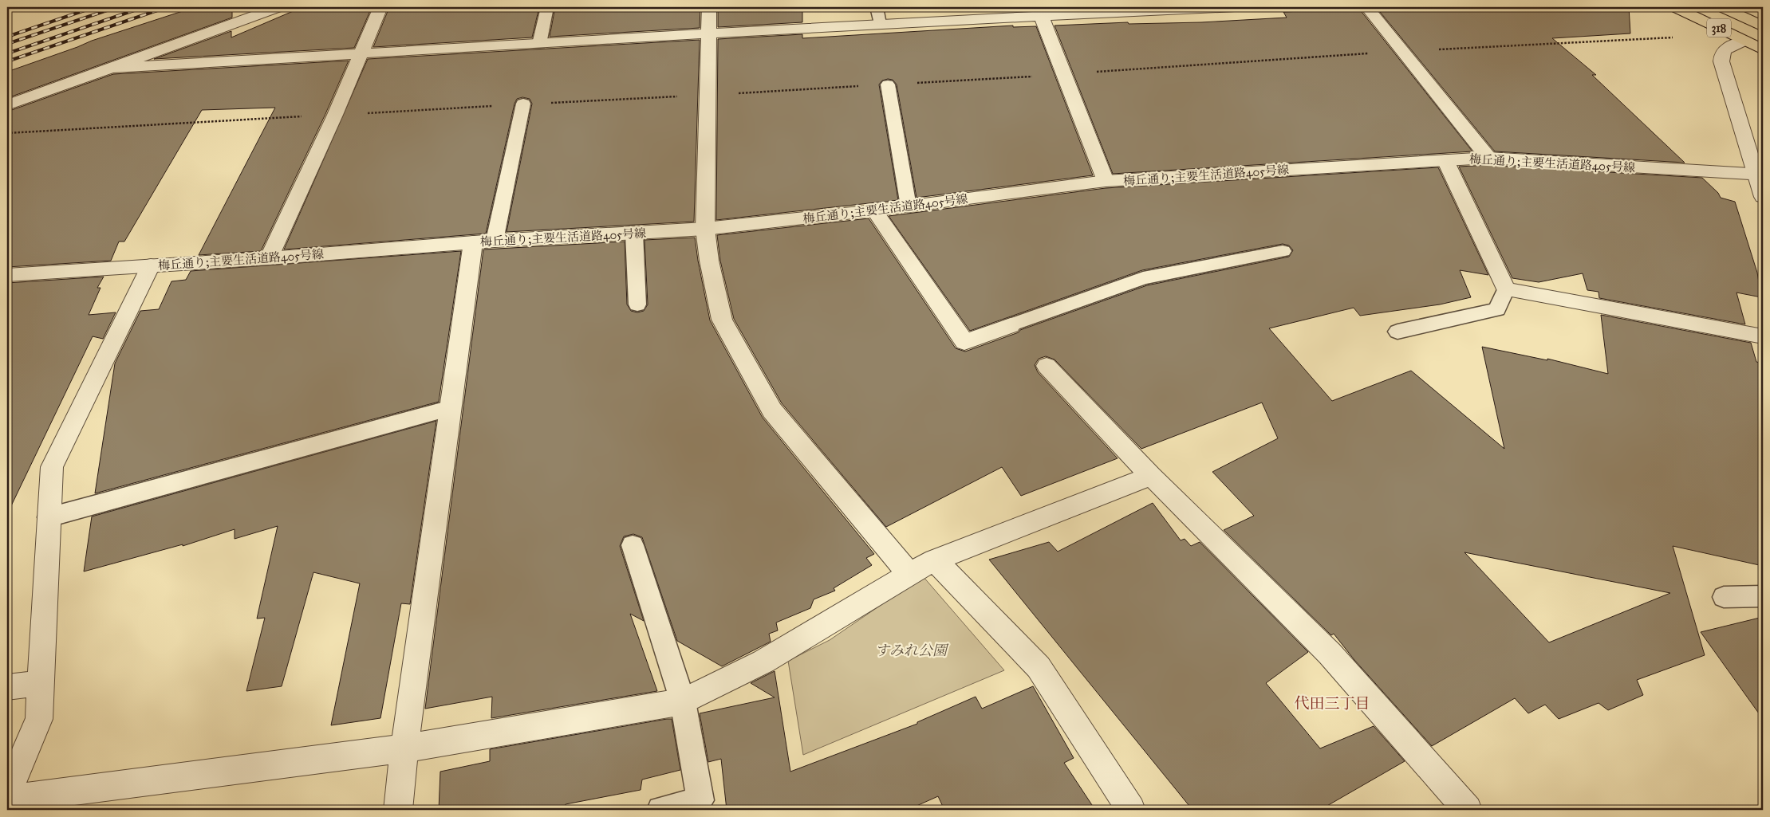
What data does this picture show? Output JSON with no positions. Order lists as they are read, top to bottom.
{
  "streets": {
    "main road": ["318"],
    "street": ["梅丘通り;主要生活道路405号線"]
  },
  "districts": ["代田三丁目"],
  "parks": ["すみれ公園"]
}
